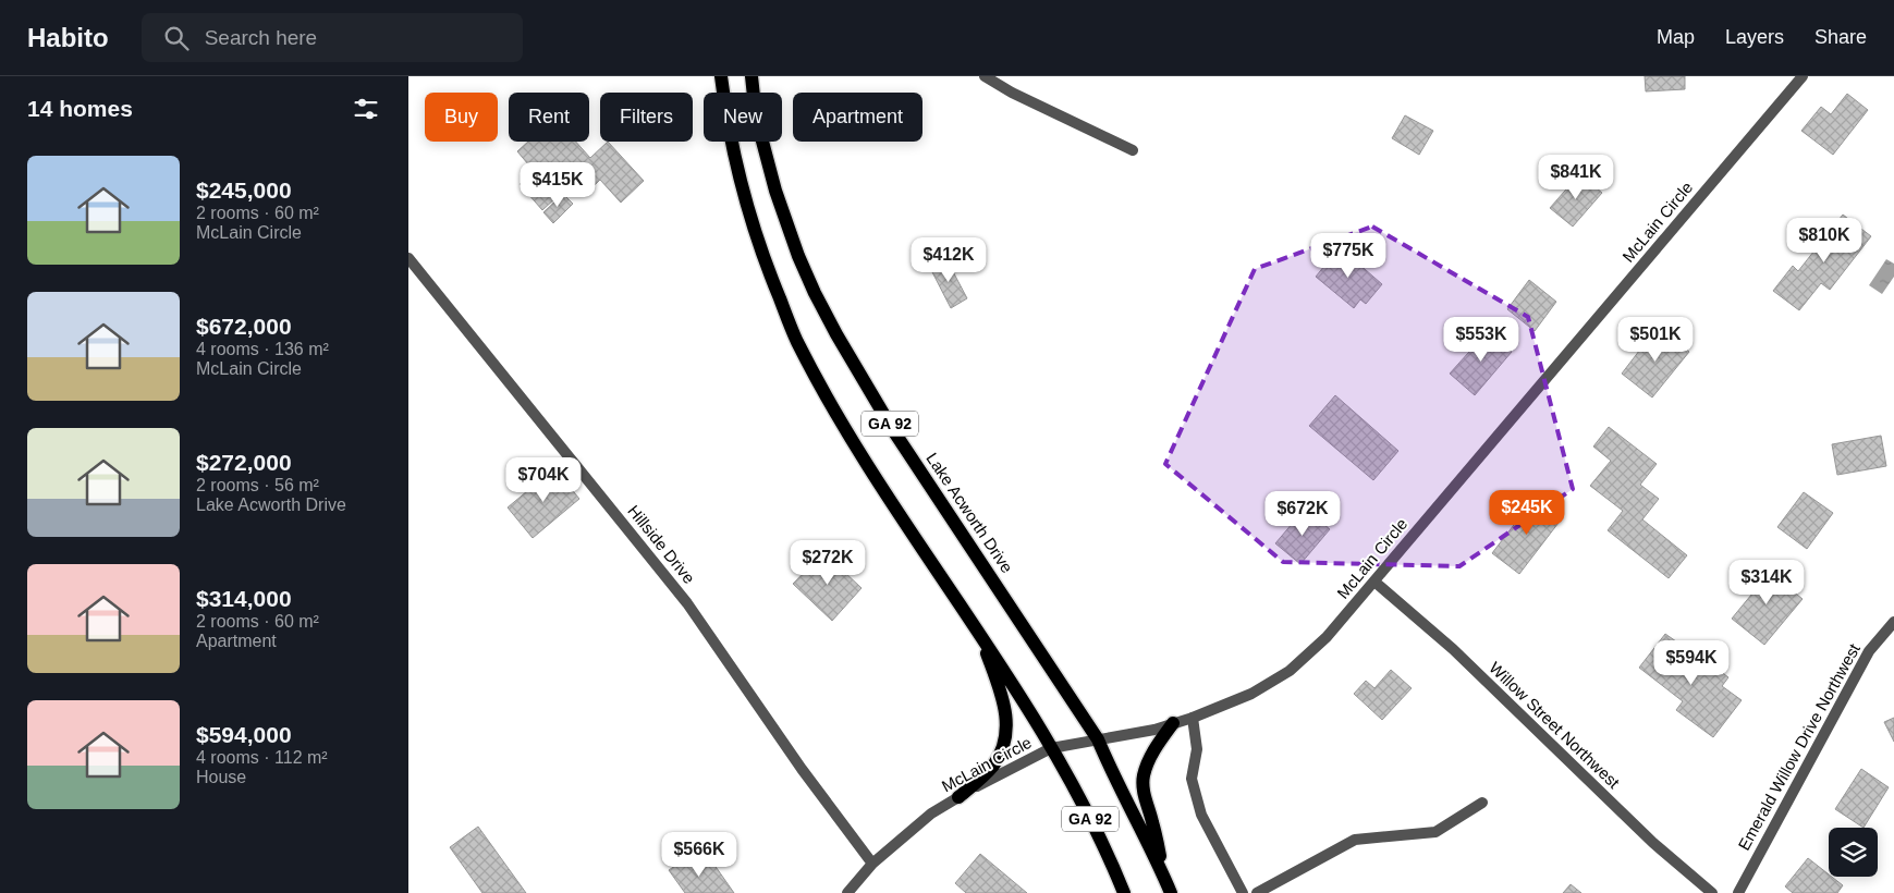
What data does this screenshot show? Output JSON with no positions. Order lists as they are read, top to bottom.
{
  "streets": {
    "main road": ["GA 92", "Lake Acworth Drive"],
    "street": [
      "McLain Circle",
      "Hillside Drive",
      "Willow Street Northwest",
      "Emerald Willow Drive Northwest"
    ]
  },
  "crossings": [
    ["McLain Circle", "GA 92"],
    ["McLain Circle", "Lake Acworth Drive"],
    ["McLain Circle", "Hillside Drive"],
    ["McLain Circle", "Willow Street Northwest"]
  ],
  "page": {
    "header": "Habito",
    "search": "Search here",
    "nav": ["Map", "Layers", "Share"],
    "heading": "14 homes",
    "chip": [
      "Buy",
      "Rent",
      "Filters",
      "New",
      "Apartment"
    ],
    "list": [
      {
        "name": "$245,000",
        "note": "2 rooms · 60 m² · McLain Circle"
      },
      {
        "name": "$672,000",
        "note": "4 rooms · 136 m² · McLain Circle"
      },
      {
        "name": "$272,000",
        "note": "2 rooms · 56 m² · Lake Acworth Drive"
      },
      {
        "name": "$314,000",
        "note": "2 rooms · 60 m² · Apartment"
      },
      {
        "name": "$594,000",
        "note": "4 rooms · 112 m² · House"
      }
    ],
    "price": [
      "$841K",
      "$415K",
      "$810K",
      "$775K",
      "$412K",
      "$553K",
      "$501K",
      "$704K",
      "$245K",
      "$672K",
      "$272K",
      "$314K",
      "$594K",
      "$566K"
    ]
  }
}
